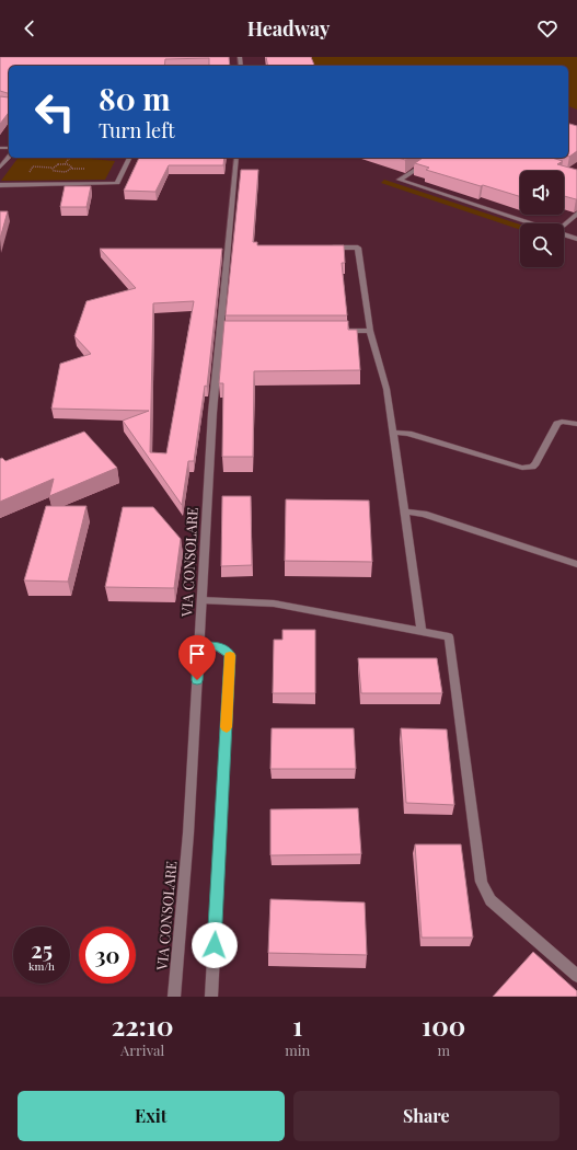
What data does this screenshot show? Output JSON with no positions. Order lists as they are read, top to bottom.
{
  "streets": {
    "street": ["VIA CONSOLARE"]
  },
  "page": {
    "header": "Headway",
    "turn": ["80 m", "Turn left"],
    "speed": "25 km/h",
    "limit": "30",
    "eta": [
      "22:10",
      "Arrival",
      "1",
      "min",
      "100",
      "m"
    ],
    "buttons": ["Exit", "Share"]
  }
}
